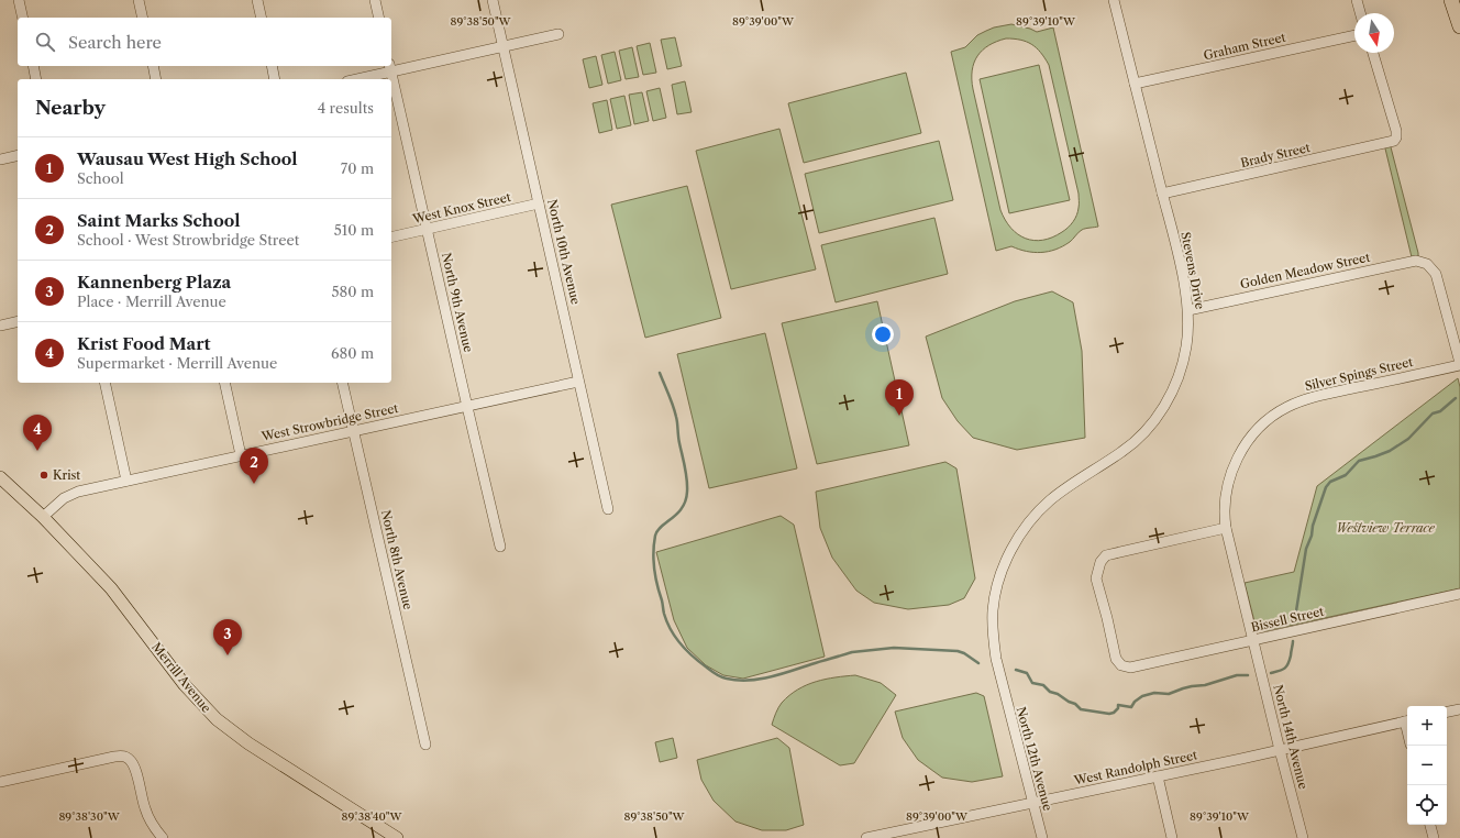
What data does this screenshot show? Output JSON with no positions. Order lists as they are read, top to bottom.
{
  "streets": {
    "main road": ["Merrill Avenue"],
    "street": [
      "Graham Street",
      "Brady Street",
      "West Knox Street",
      "North 10th Avenue",
      "Stevens Drive",
      "Golden Meadow Street",
      "North 9th Avenue",
      "Silver Spings Street",
      "West Strowbridge Street",
      "North 8th Avenue",
      "Bissell Street",
      "North 14th Avenue",
      "North 12th Avenue",
      "West Randolph Street"
    ]
  },
  "crossings": [
    ["Graham Street", "Stevens Drive"],
    ["Brady Street", "Stevens Drive"],
    ["West Knox Street", "North 10th Avenue"],
    ["West Knox Street", "North 9th Avenue"],
    ["North 10th Avenue", "West Strowbridge Street"],
    ["Stevens Drive", "Golden Meadow Street"],
    ["Stevens Drive", "North 12th Avenue"],
    ["Golden Meadow Street", "Silver Spings Street"],
    ["North 9th Avenue", "West Strowbridge Street"],
    ["Silver Spings Street", "Bissell Street"],
    ["Silver Spings Street", "North 14th Avenue"],
    ["West Strowbridge Street", "North 8th Avenue"],
    ["West Strowbridge Street", "Merrill Avenue"],
    ["Bissell Street", "North 14th Avenue"],
    ["North 14th Avenue", "West Randolph Street"],
    ["North 12th Avenue", "West Randolph Street"]
  ],
  "parks": ["Westview Terrace"],
  "places": ["Krist"],
  "north": "bottom",
  "page": {
    "search": "Search here",
    "heading": ["Nearby", "4 results"],
    "list": [
      {
        "mark": "1",
        "name": "Wausau West High School",
        "note": "School",
        "value": "70 m"
      },
      {
        "mark": "2",
        "name": "Saint Marks School",
        "note": "School · West Strowbridge Street",
        "value": "510 m"
      },
      {
        "mark": "3",
        "name": "Kannenberg Plaza",
        "note": "Place · Merrill Avenue",
        "value": "580 m"
      },
      {
        "mark": "4",
        "name": "Krist Food Mart",
        "note": "Supermarket · Merrill Avenue",
        "value": "680 m"
      }
    ],
    "pins": [
      "1",
      "4",
      "2",
      "3"
    ],
    "map_buttons": ["+", "−"]
  },
  "coordinates": [
    "89°38'50\"W",
    "89°39'00\"W",
    "89°39'10\"W",
    "89°38'30\"W",
    "89°38'40\"W"
  ]
}
